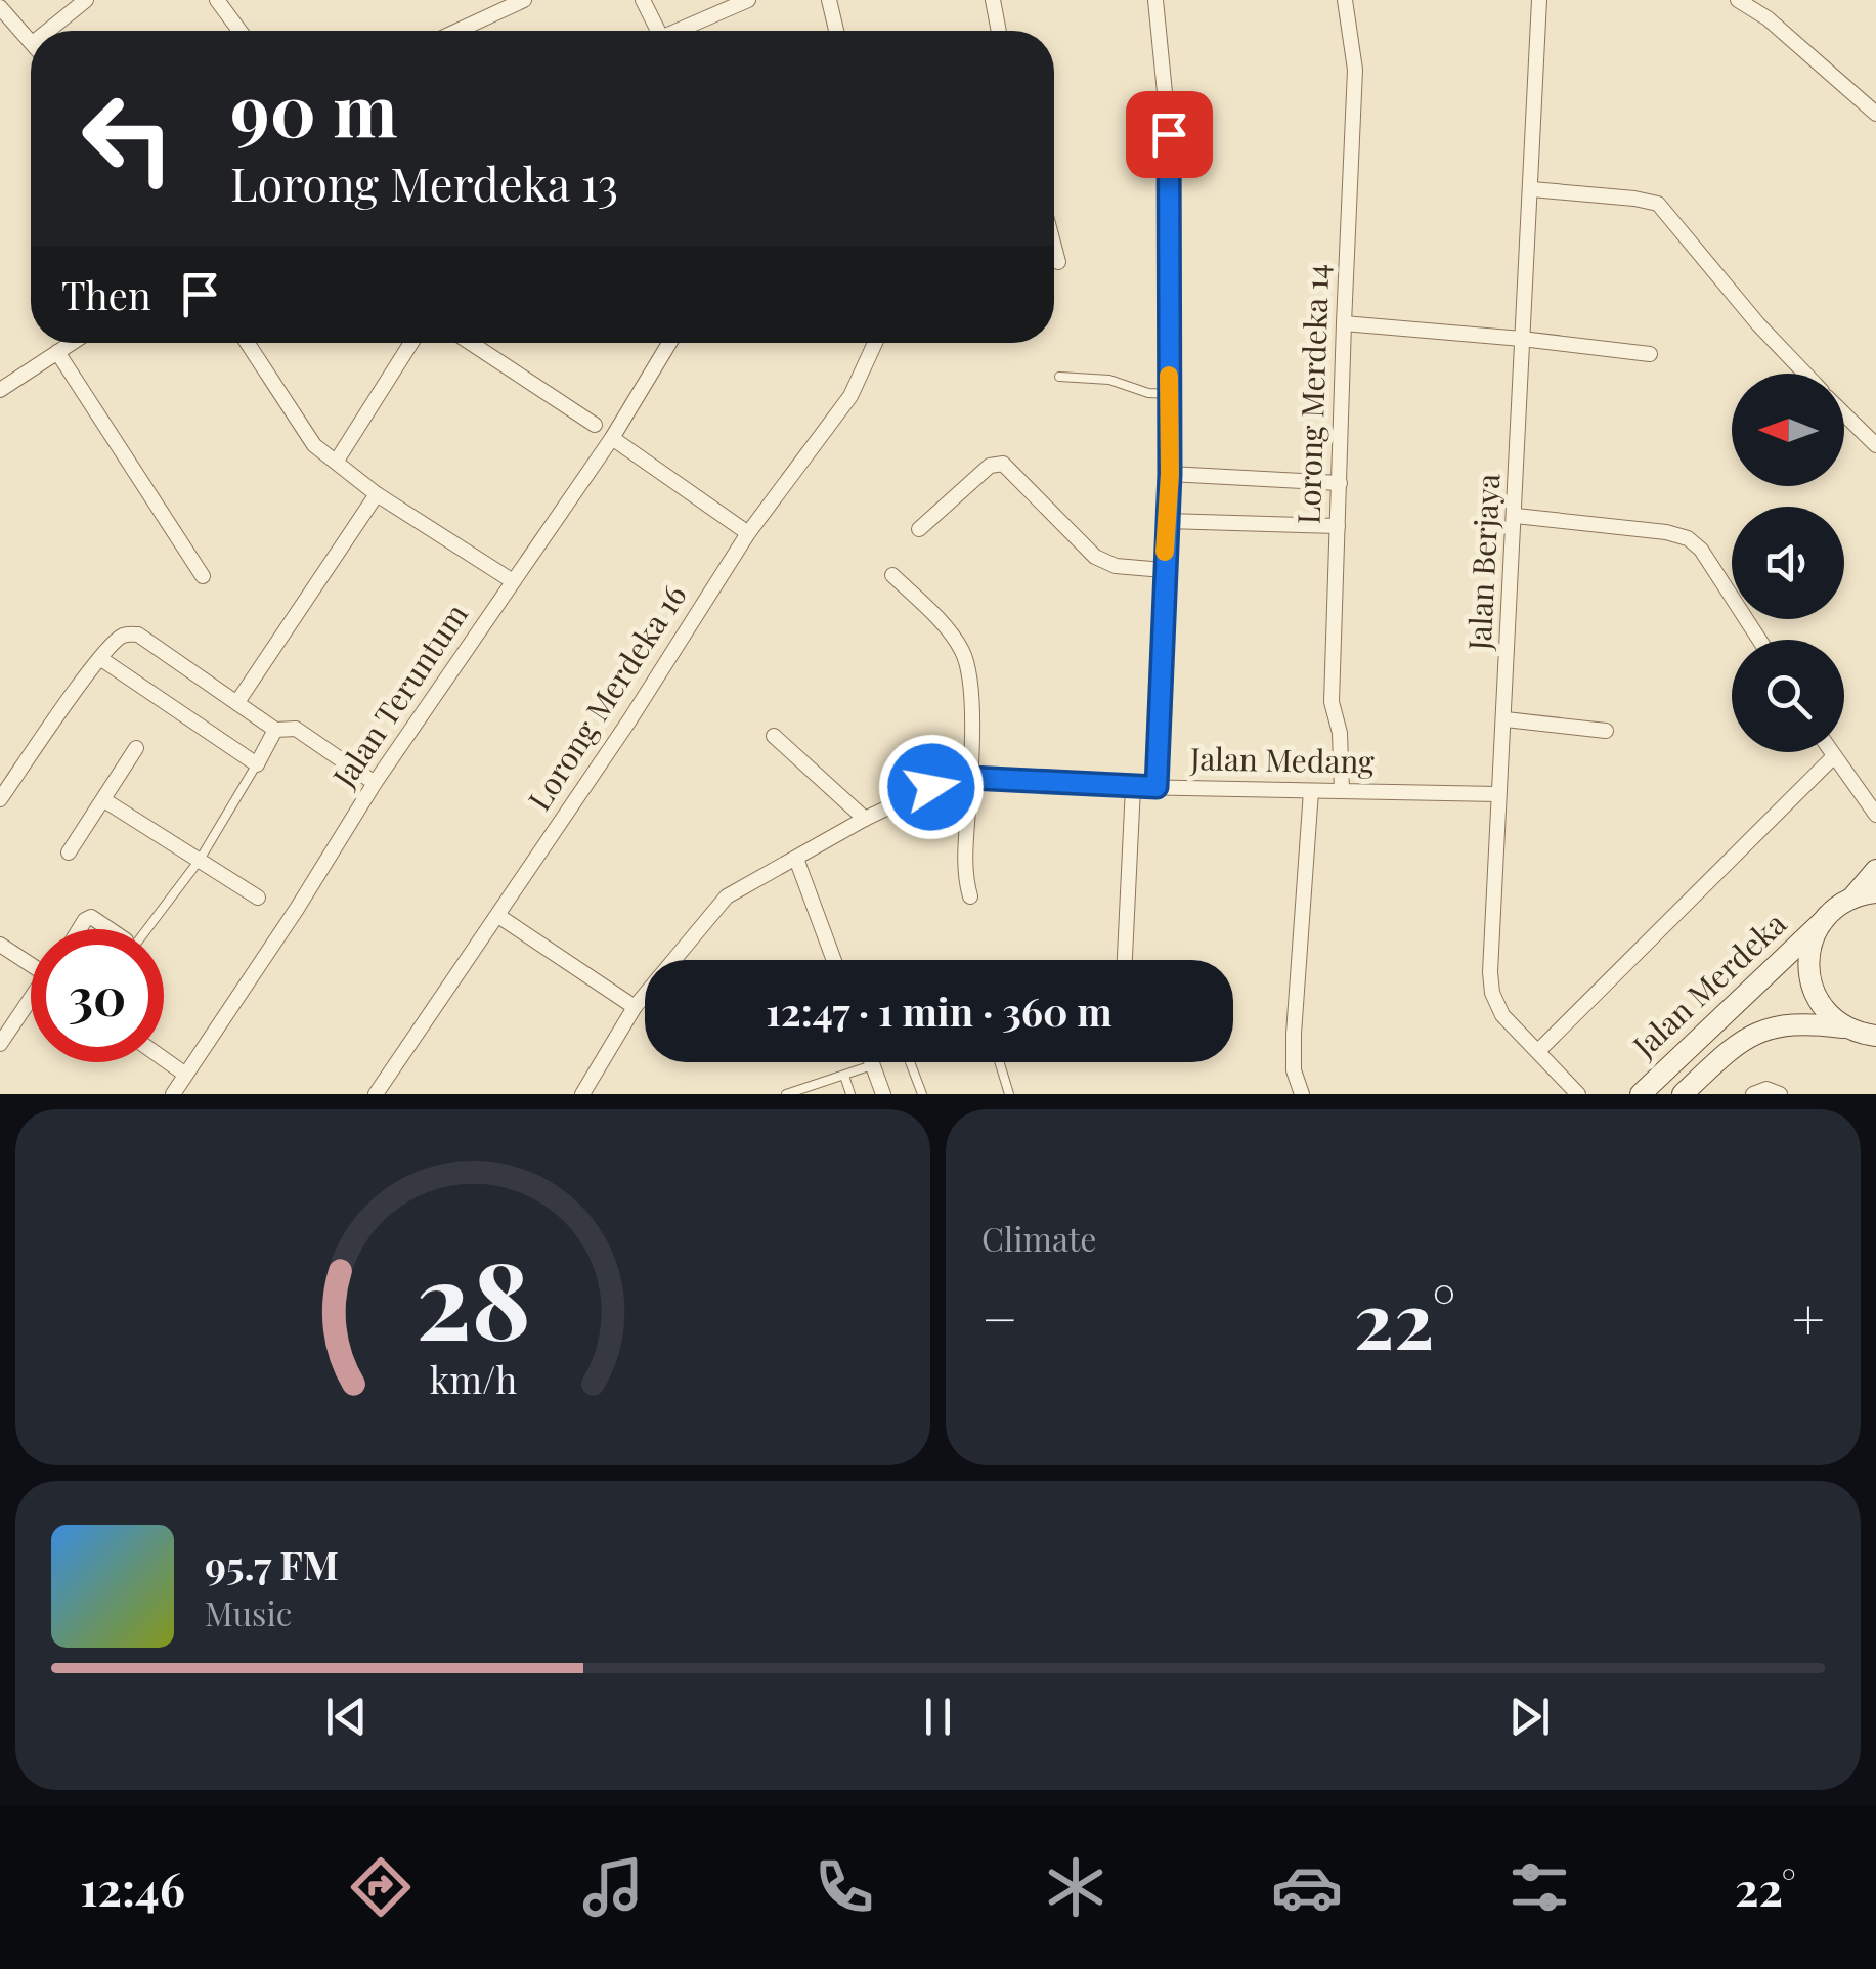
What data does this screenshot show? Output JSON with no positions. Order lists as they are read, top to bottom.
{
  "streets": {
    "main road": ["Jalan Merdeka"],
    "street": [
      "Lorong Merdeka 14",
      "Jalan Berjaya",
      "Jalan Teruntum",
      "Lorong Merdeka 16",
      "Jalan Medang"
    ]
  },
  "crossings": [
    ["Lorong Merdeka 14", "Jalan Medang"],
    ["Jalan Berjaya", "Jalan Medang"]
  ],
  "north": "left",
  "page": {
    "turn": ["90 m", "Lorong Merdeka 13"],
    "then": "Then",
    "limit": "30",
    "trip": "12:47 · 1 min · 360 m",
    "tile": "Climate",
    "heat": ["−", "22°", "+"],
    "song": ["95.7 FM", "Music"],
    "tabs": ["12:46", "22°"],
    "gauge": ["28", "km/h"]
  }
}
